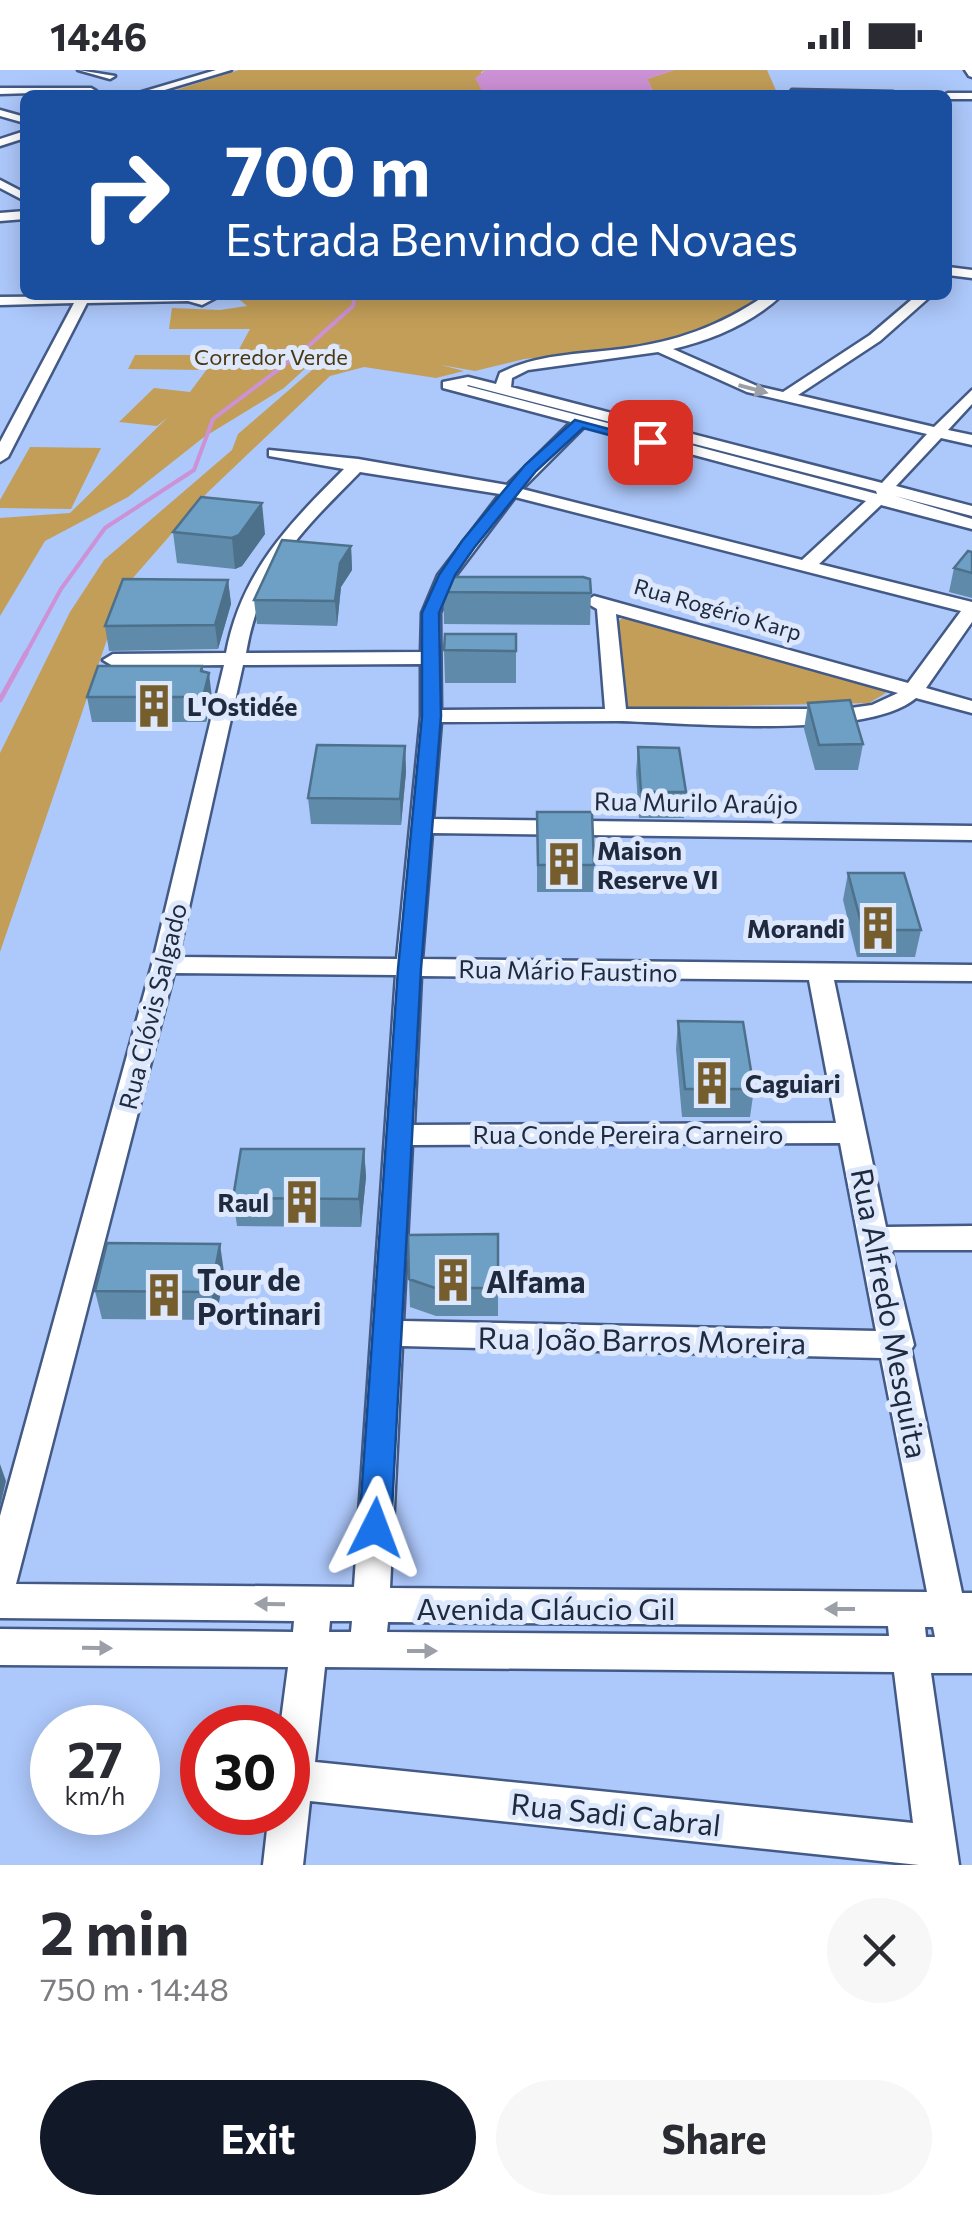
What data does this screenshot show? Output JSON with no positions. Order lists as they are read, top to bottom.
{
  "streets": {
    "street": [
      "Rua Rogério Karp",
      "Rua Murilo Araújo",
      "Rua Mário Faustino",
      "Rua Clóvis Salgado",
      "Rua Conde Pereira Carneiro",
      "Rua Alfredo Mesquita",
      "Rua João Barros Moreira",
      "Avenida Gláucio Gil",
      "Rua Sadi Cabral"
    ]
  },
  "crossings": [
    ["Rua Mário Faustino", "Rua Clóvis Salgado"],
    ["Rua Mário Faustino", "Rua Alfredo Mesquita"],
    ["Rua Conde Pereira Carneiro", "Rua Alfredo Mesquita"],
    ["Rua Alfredo Mesquita", "Rua João Barros Moreira"],
    ["Rua Alfredo Mesquita", "Avenida Gláucio Gil"]
  ],
  "parks": ["Corredor Verde"],
  "places": {
    "building": [
      "L'Ostidée",
      "Maison Reserve VI",
      "Morandi",
      "Caguiari",
      "Raul",
      "Alfama",
      "Tour de Portinari"
    ]
  },
  "page": {
    "status": "14:46",
    "turn": ["700 m", "Estrada Benvindo de Novaes"],
    "speed": "27 km/h",
    "limit": "30",
    "heading": ["2 min", "750 m · 14:48"],
    "buttons": ["Exit", "Share"]
  }
}
